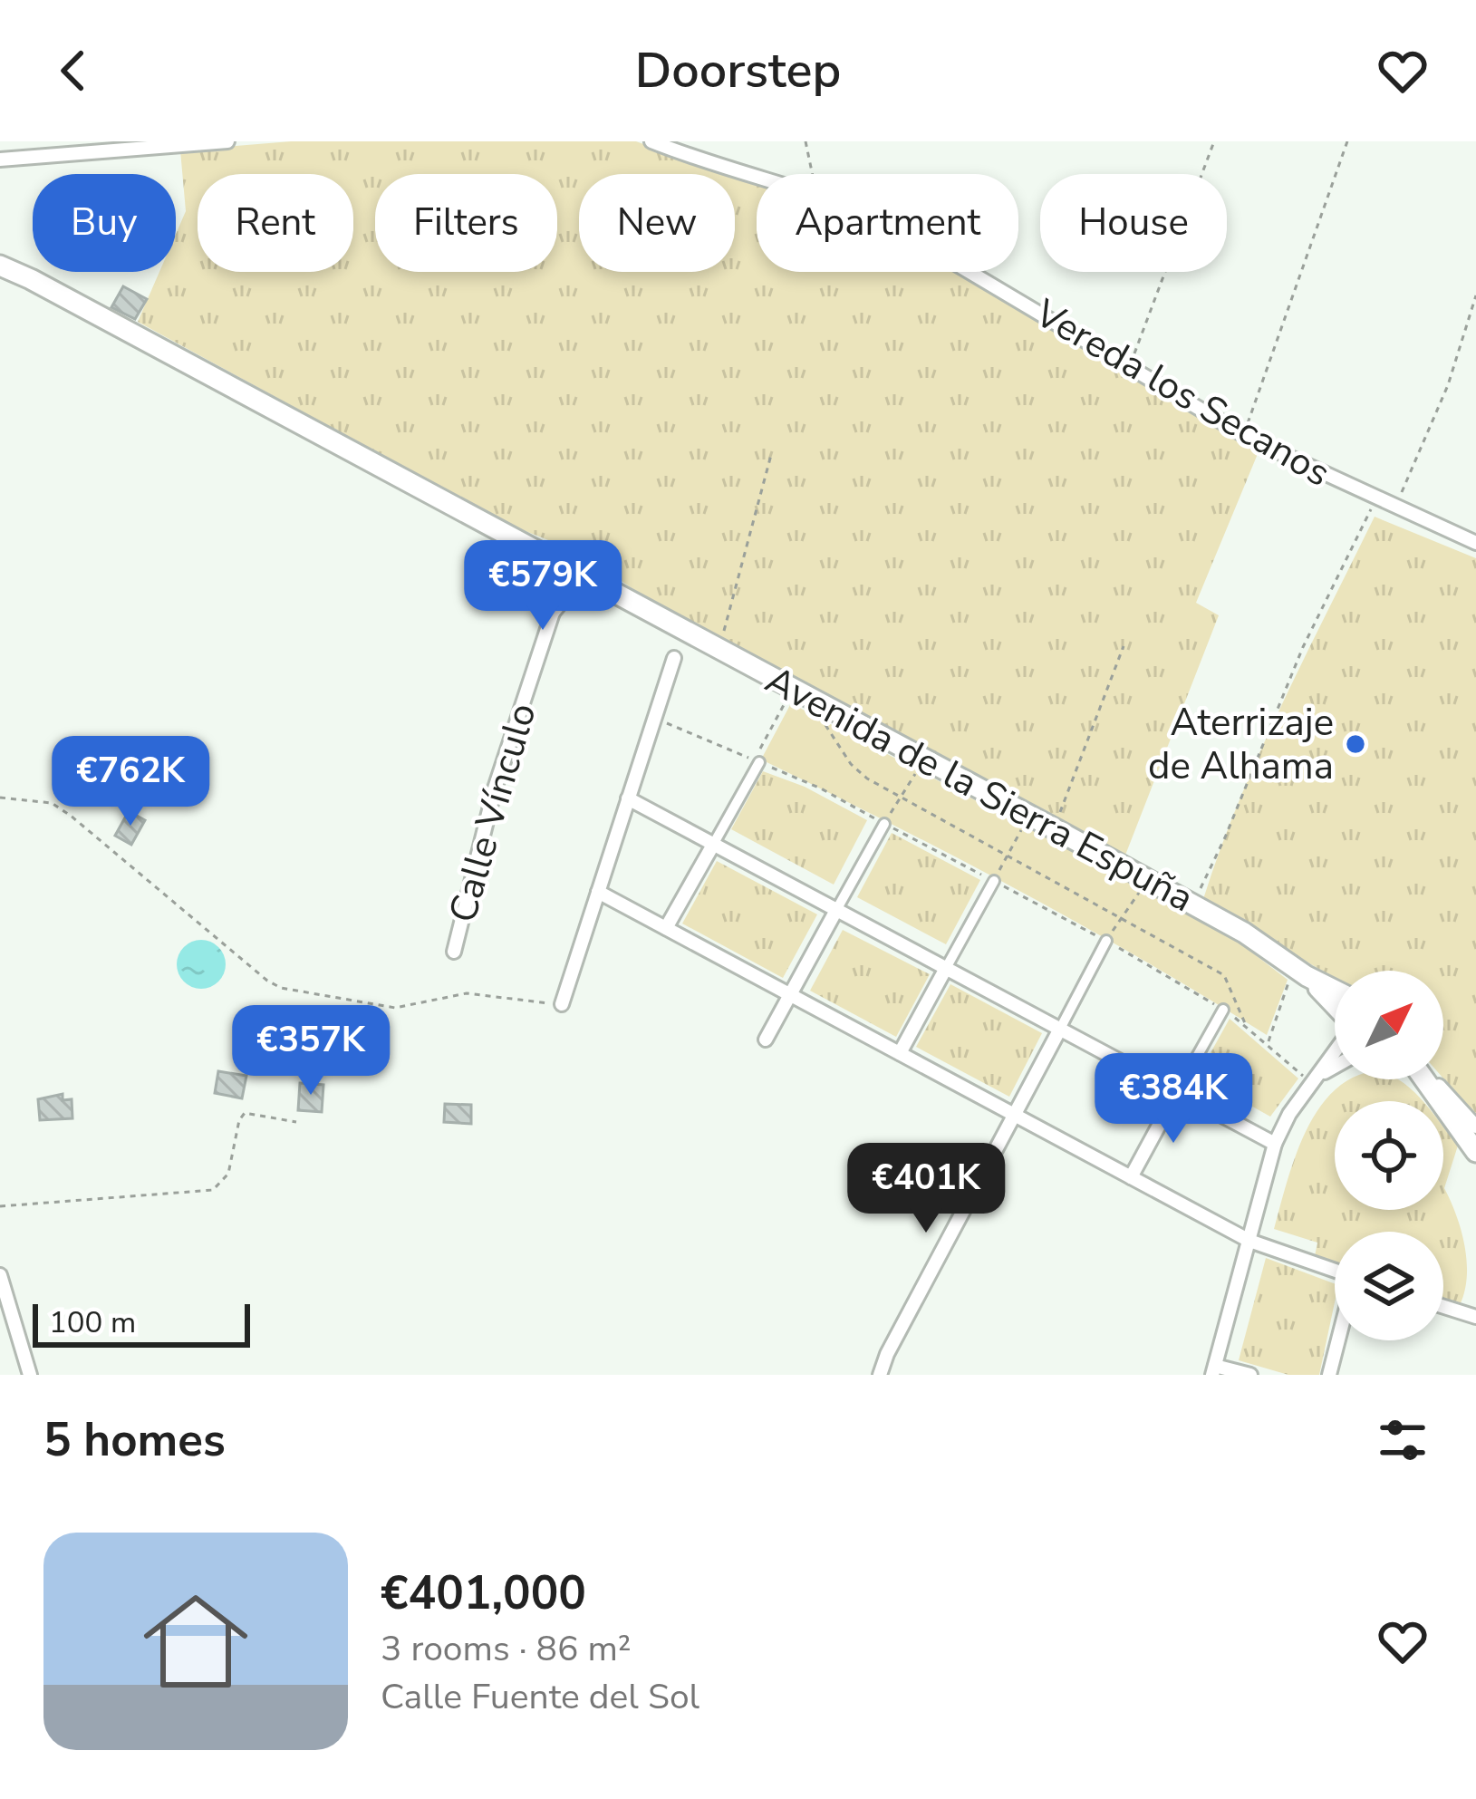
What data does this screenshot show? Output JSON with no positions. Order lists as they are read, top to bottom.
{
  "streets": {
    "main road": ["Avenida de la Sierra Espuña"],
    "street": ["Vereda los Secanos", "Calle Vínculo"]
  },
  "crossings": [
    ["Avenida de la Sierra Espuña", "Calle Vínculo"]
  ],
  "places": ["Aterrizaje de Alhama"],
  "scale_bar": "100 m",
  "north": "top right",
  "page": {
    "header": "Doorstep",
    "chip": [
      "Buy",
      "Rent",
      "Filters",
      "New",
      "Apartment",
      "House"
    ],
    "price": [
      "€579K",
      "€762K",
      "€357K",
      "€384K",
      "€401K"
    ],
    "scale": "100 m",
    "heading": "5 homes",
    "list": [
      {
        "name": "€401,000",
        "note": "3 rooms · 86 m² · Calle Fuente del Sol"
      }
    ]
  }
}
